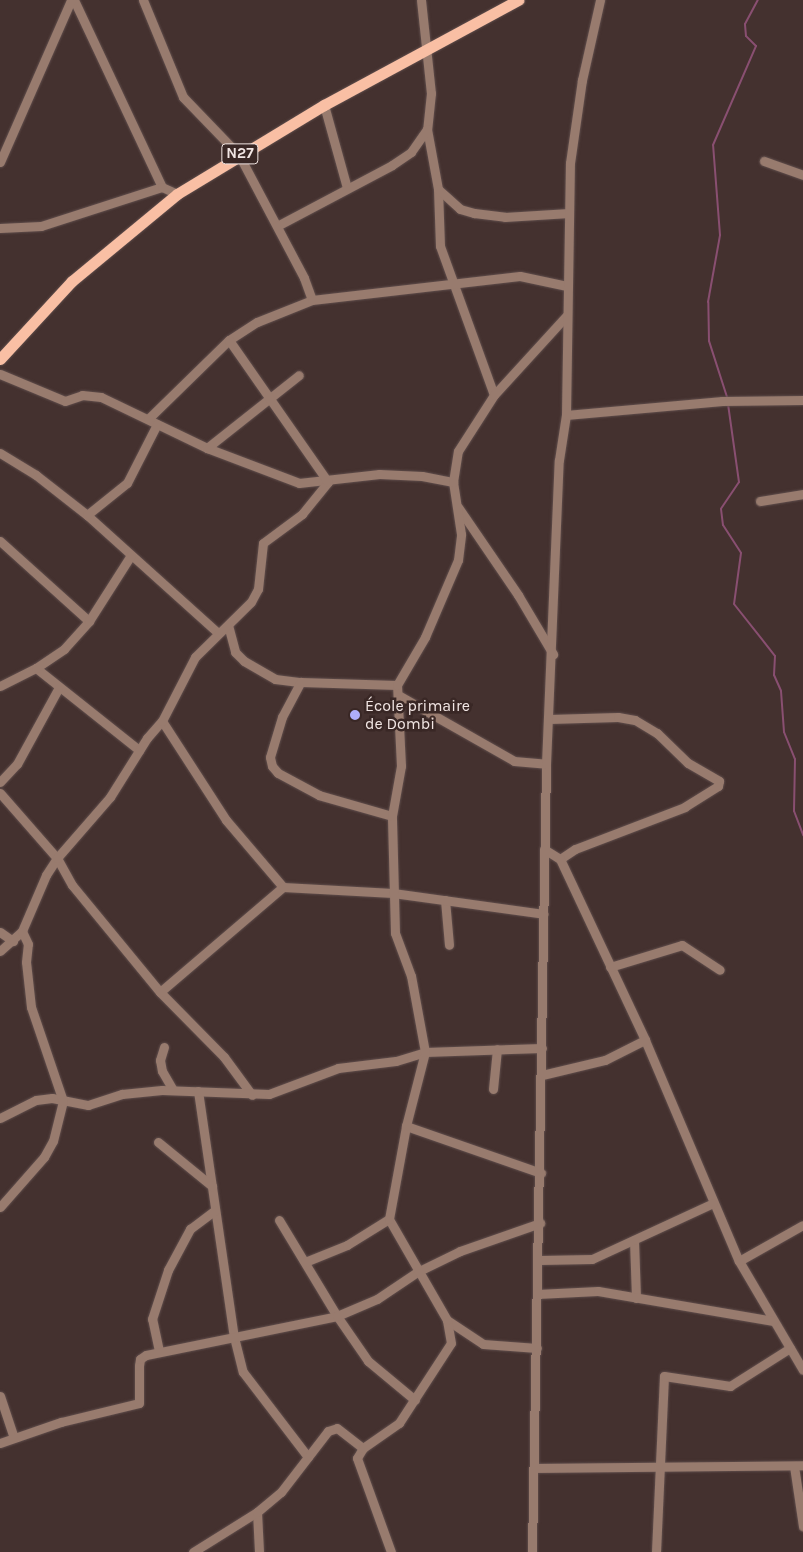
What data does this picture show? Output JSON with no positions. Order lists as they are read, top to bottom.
{
  "streets": {
    "main road": ["N27"]
  },
  "places": ["École primaire de Dombi"]
}
